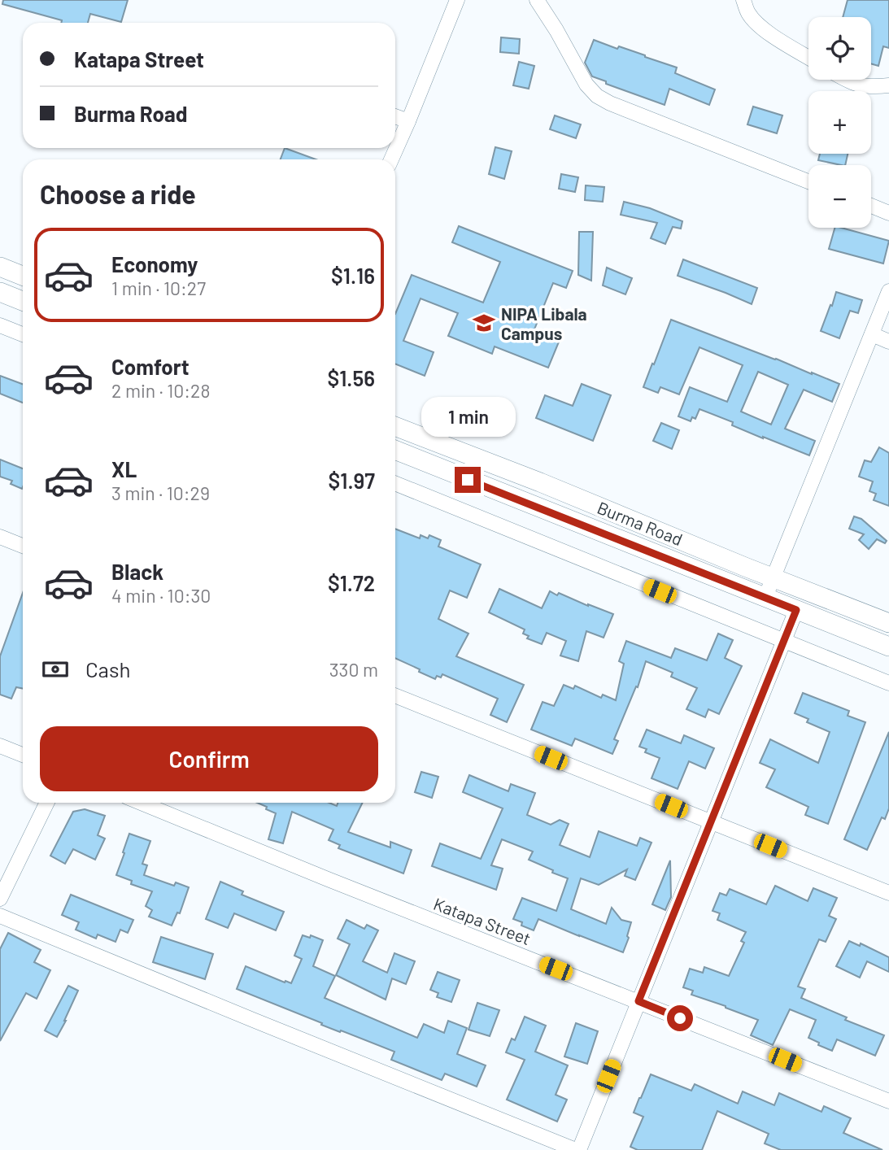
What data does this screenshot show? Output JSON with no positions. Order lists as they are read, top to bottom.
{
  "streets": {
    "main road": ["Burma Road"],
    "street": ["Katapa Street"]
  },
  "places": {
    "school or university": ["NIPA Libala Campus"]
  },
  "page": {
    "map_buttons": ["+", "−"],
    "banner": ["Katapa Street", "Burma Road"],
    "heading": "Choose a ride",
    "list": [
      {
        "name": "Economy",
        "note": "1 min · 10:27",
        "value": "$1.16"
      },
      {
        "name": "Comfort",
        "note": "2 min · 10:28",
        "value": "$1.56"
      },
      {
        "name": "XL",
        "note": "3 min · 10:29",
        "value": "$1.97"
      },
      {
        "name": "Black",
        "note": "4 min · 10:30",
        "value": "$1.72"
      }
    ],
    "bubble": "1 min",
    "pay": ["Cash", "330 m"],
    "buttons": "Confirm"
  }
}
